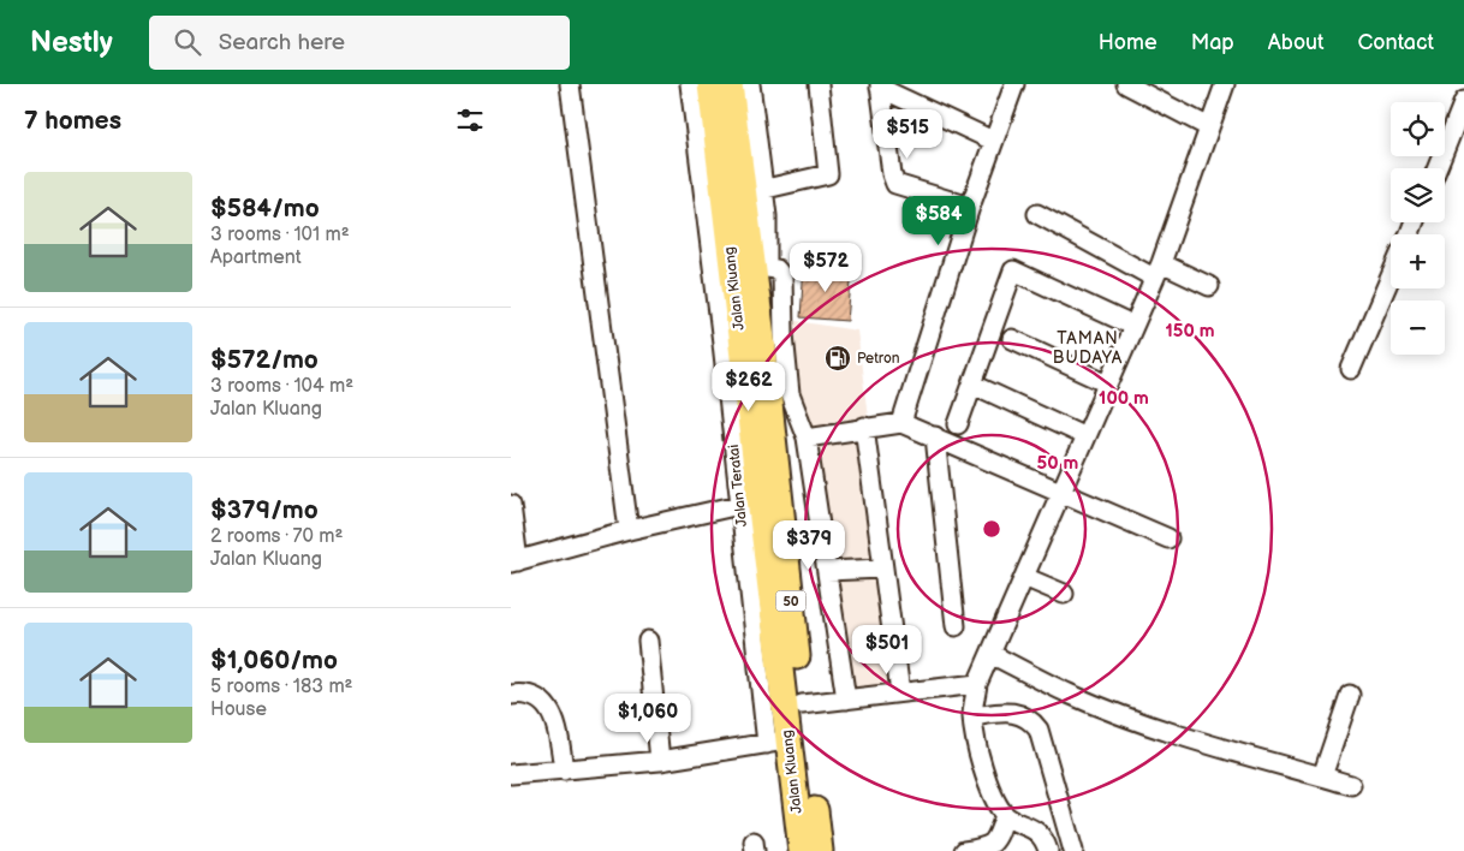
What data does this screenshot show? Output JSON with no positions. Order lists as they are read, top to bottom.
{
  "streets": {
    "highway": ["Jalan Kluang", "50"]
  },
  "districts": ["TAMAN BUDAYA"],
  "places": {
    "fuel station": ["Petron"]
  },
  "page": {
    "header": "Nestly",
    "search": "Search here",
    "nav": [
      "Home",
      "Map",
      "About",
      "Contact"
    ],
    "heading": "7 homes",
    "map_buttons": ["+", "−"],
    "price": [
      "$515",
      "$584",
      "$572",
      "$262",
      "$379",
      "$501",
      "$1,060"
    ],
    "list": [
      {
        "name": "$584/mo",
        "note": "3 rooms · 101 m² · Apartment"
      },
      {
        "name": "$572/mo",
        "note": "3 rooms · 104 m² · Jalan Kluang"
      },
      {
        "name": "$379/mo",
        "note": "2 rooms · 70 m² · Jalan Kluang"
      },
      {
        "name": "$1,060/mo",
        "note": "5 rooms · 183 m² · House"
      }
    ]
  },
  "rings": ["150 m", "100 m", "50 m"]
}
